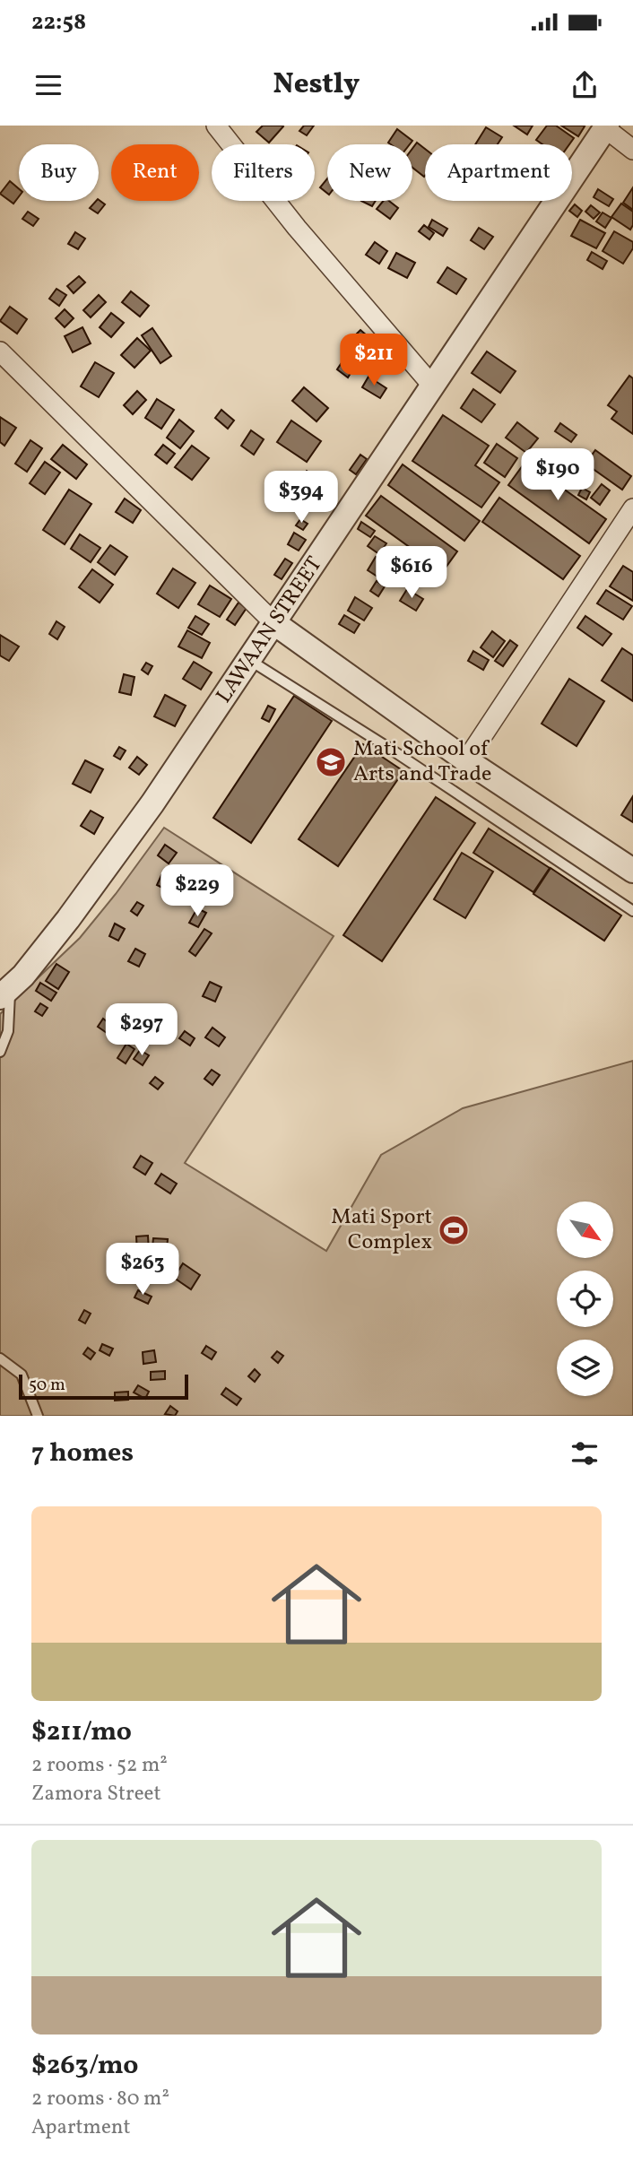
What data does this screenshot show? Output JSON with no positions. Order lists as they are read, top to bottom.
{
  "streets": {
    "street": ["LAWAAN STREET"]
  },
  "places": {
    "school or university": ["Mati School of Arts and Trade"],
    "sports": ["Mati Sport Complex"]
  },
  "scale_bar": "50 m",
  "north": "bottom right",
  "page": {
    "status": "22:58",
    "header": "Nestly",
    "chip": [
      "Buy",
      "Rent",
      "Filters",
      "New",
      "Apartment"
    ],
    "price": [
      "$211",
      "$190",
      "$394",
      "$616",
      "$229",
      "$297",
      "$263"
    ],
    "scale": "50 m",
    "heading": "7 homes",
    "list": [
      {
        "name": "$211/mo",
        "note": "2 rooms · 52 m² · Zamora Street"
      },
      {
        "name": "$263/mo",
        "note": "2 rooms · 80 m² · Apartment"
      }
    ]
  }
}
